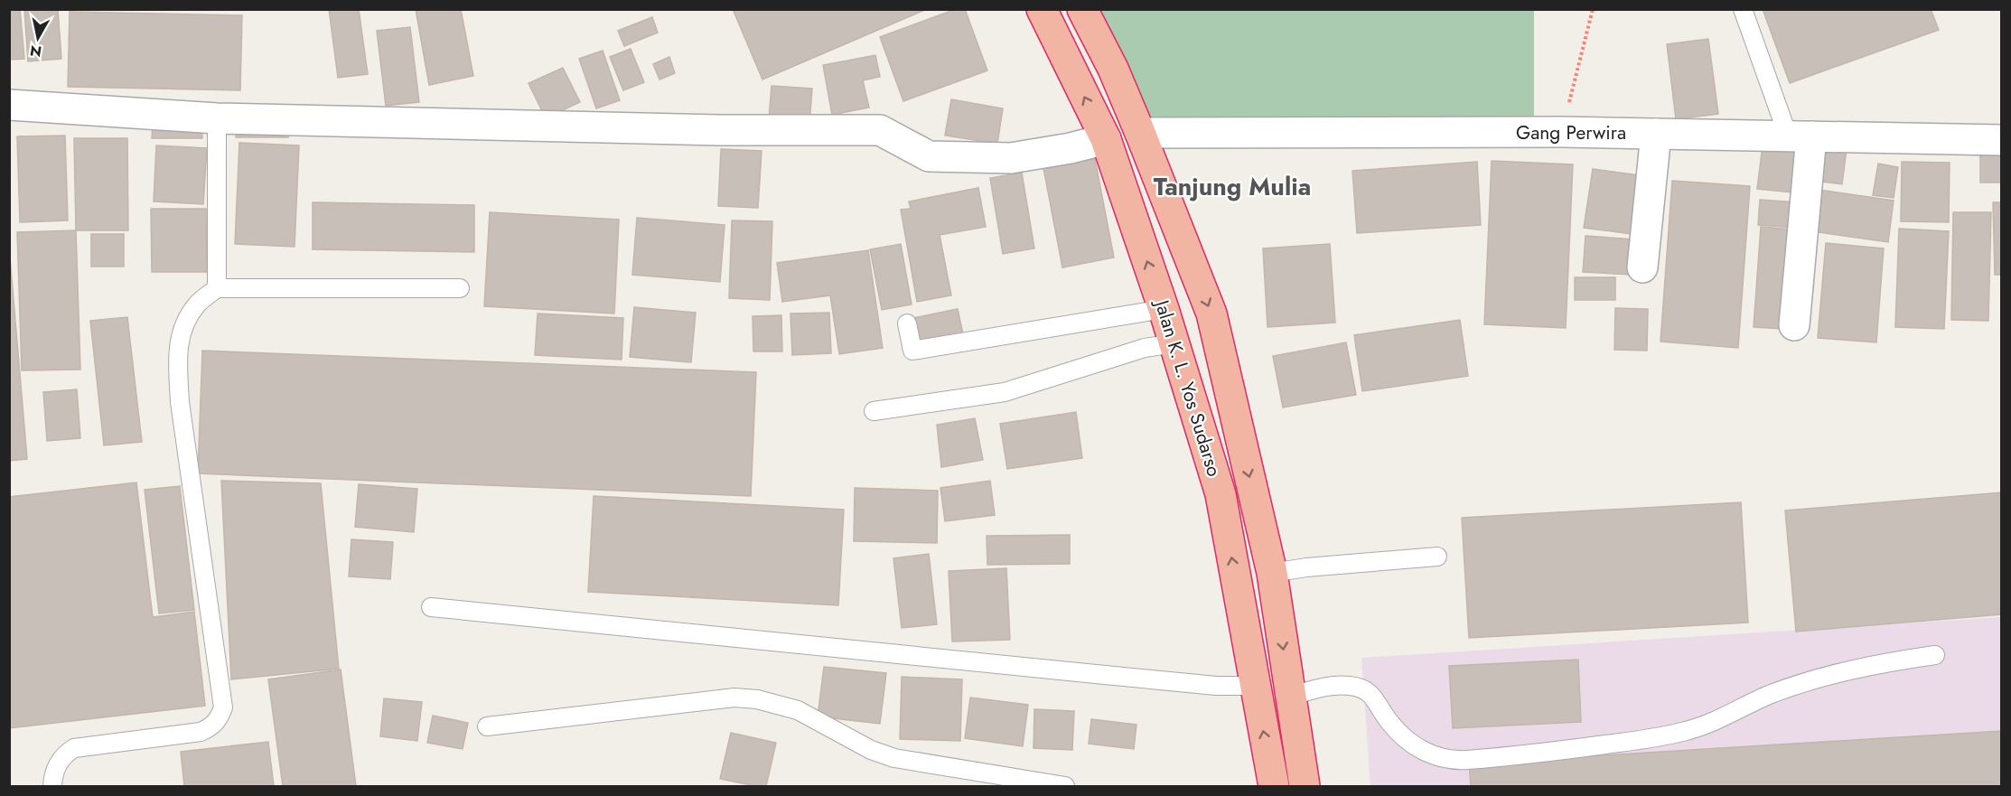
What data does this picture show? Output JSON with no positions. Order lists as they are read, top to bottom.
{
  "streets": {
    "highway": ["Jalan K. L. Yos Sudarso"],
    "street": ["Gang Perwira"]
  },
  "crossings": [
    ["Gang Perwira", "Jalan K. L. Yos Sudarso"]
  ],
  "districts": ["Tanjung Mulia"],
  "north": "bottom"
}
